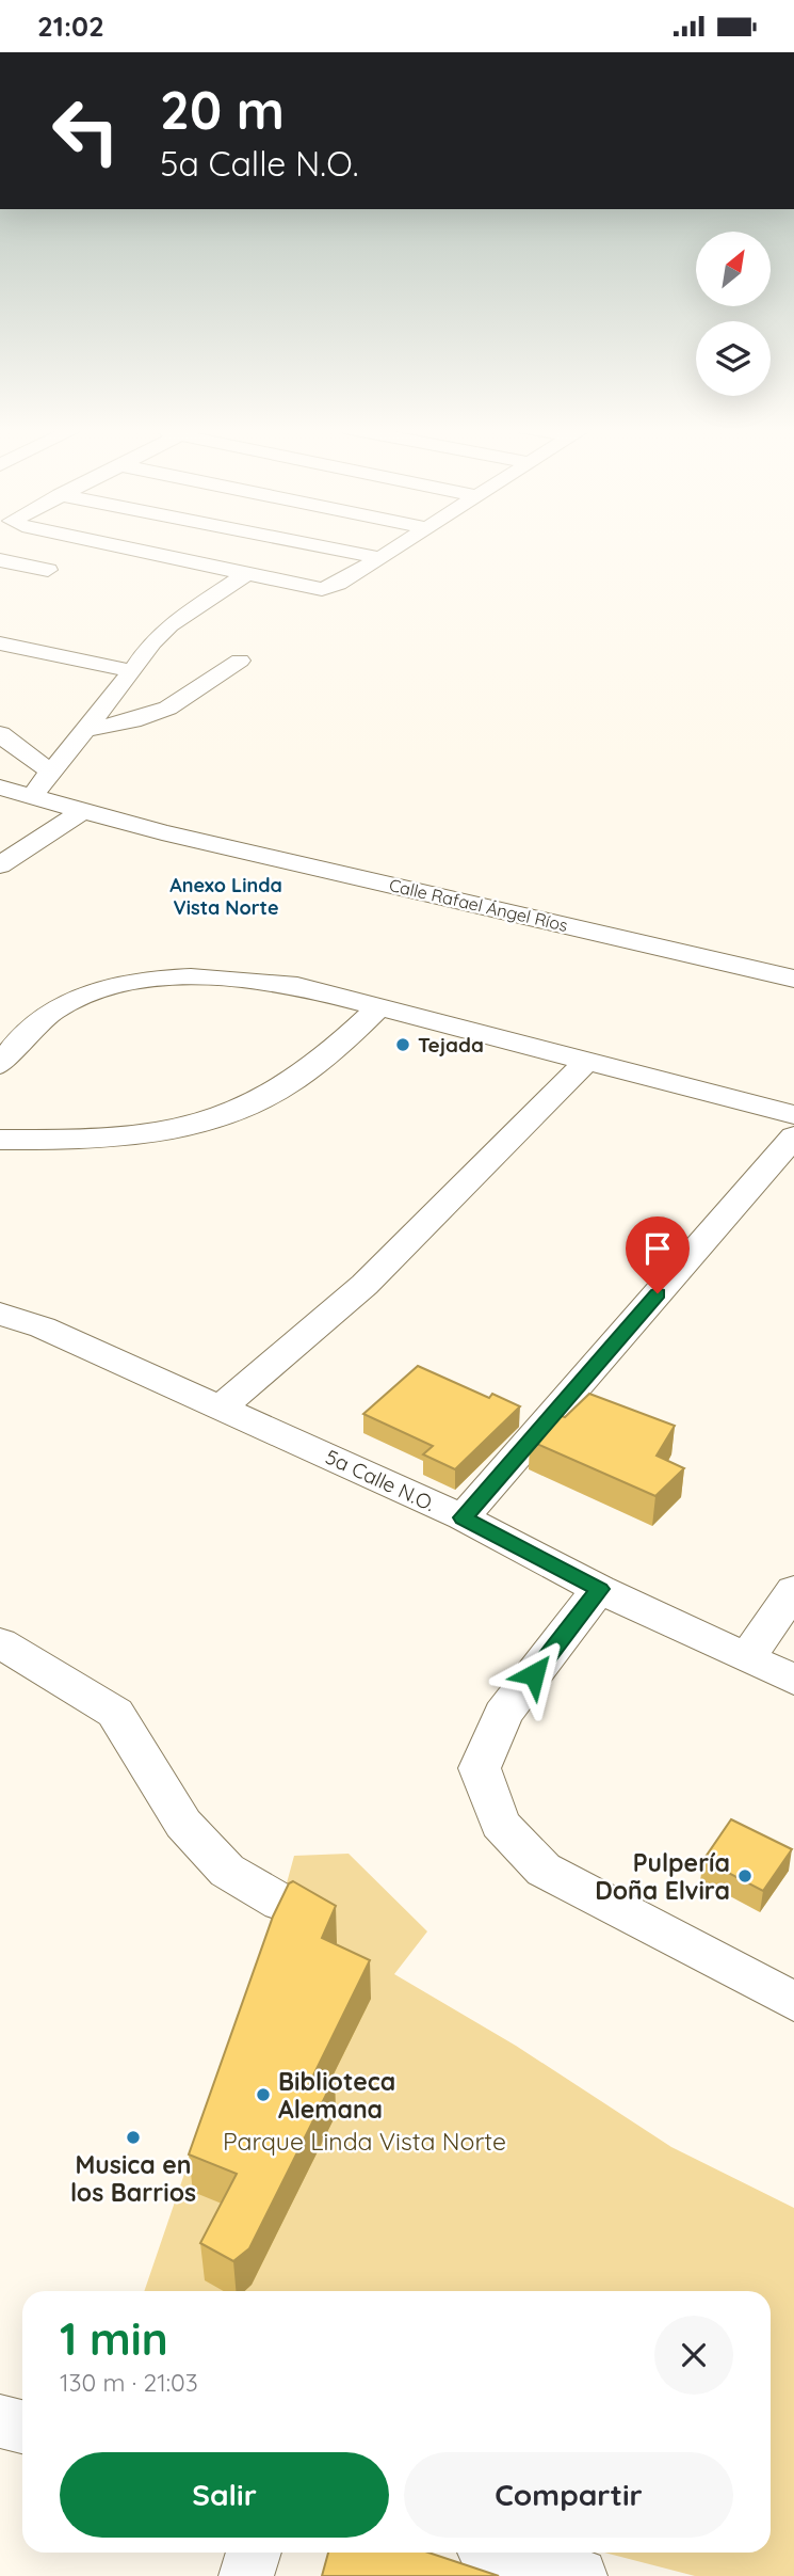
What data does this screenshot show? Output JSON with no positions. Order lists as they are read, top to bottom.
{
  "streets": {
    "street": ["Calle Rafael Ángel Ríos", "5a Calle N.O."]
  },
  "districts": ["Anexo Linda Vista Norte"],
  "parks": ["Parque Linda Vista Norte"],
  "places": [
    "Tejada",
    "Pulpería Doña Elvira",
    "Biblioteca Alemana",
    "Musica en los Barrios"
  ],
  "north": "top right",
  "page": {
    "status": "21:02",
    "turn": ["20 m", "5a Calle N.O."],
    "heading": ["1 min", "130 m · 21:03"],
    "buttons": ["Salir", "Compartir"]
  }
}
